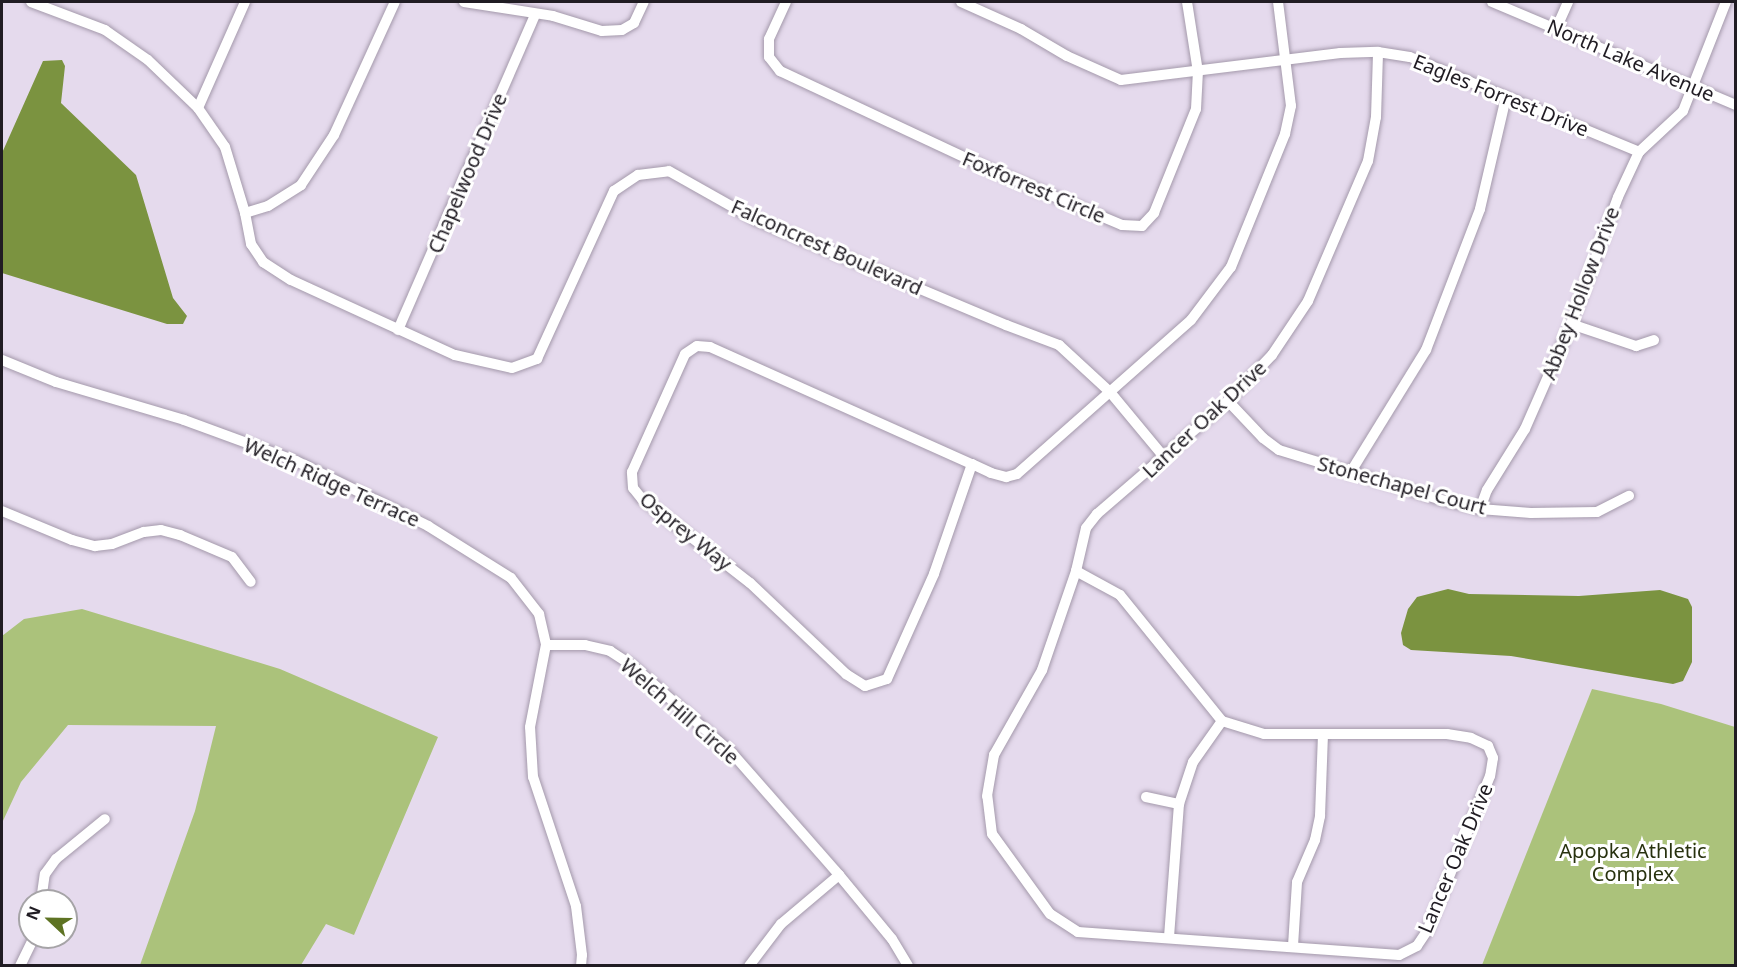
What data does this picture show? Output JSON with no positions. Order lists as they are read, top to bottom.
{
  "streets": {
    "street": [
      "North Lake Avenue",
      "Eagles Forrest Drive",
      "Chapelwood Drive",
      "Foxforrest Circle",
      "Falconcrest Boulevard",
      "Abbey Hollow Drive",
      "Lancer Oak Drive",
      "Welch Ridge Terrace",
      "Stonechapel Court",
      "Osprey Way",
      "Welch Hill Circle"
    ]
  },
  "crossings": [
    ["North Lake Avenue", "Abbey Hollow Drive"],
    ["Eagles Forrest Drive", "Foxforrest Circle"],
    ["Eagles Forrest Drive", "Abbey Hollow Drive"],
    ["Eagles Forrest Drive", "Lancer Oak Drive"],
    ["Eagles Forrest Drive", "Osprey Way"],
    ["Chapelwood Drive", "Falconcrest Boulevard"],
    ["Falconcrest Boulevard", "Lancer Oak Drive"],
    ["Falconcrest Boulevard", "Osprey Way"],
    ["Abbey Hollow Drive", "Stonechapel Court"],
    ["Lancer Oak Drive", "Stonechapel Court"],
    ["Welch Ridge Terrace", "Welch Hill Circle"]
  ],
  "parks": ["Apopka Athletic Complex"],
  "north": "left"
}
